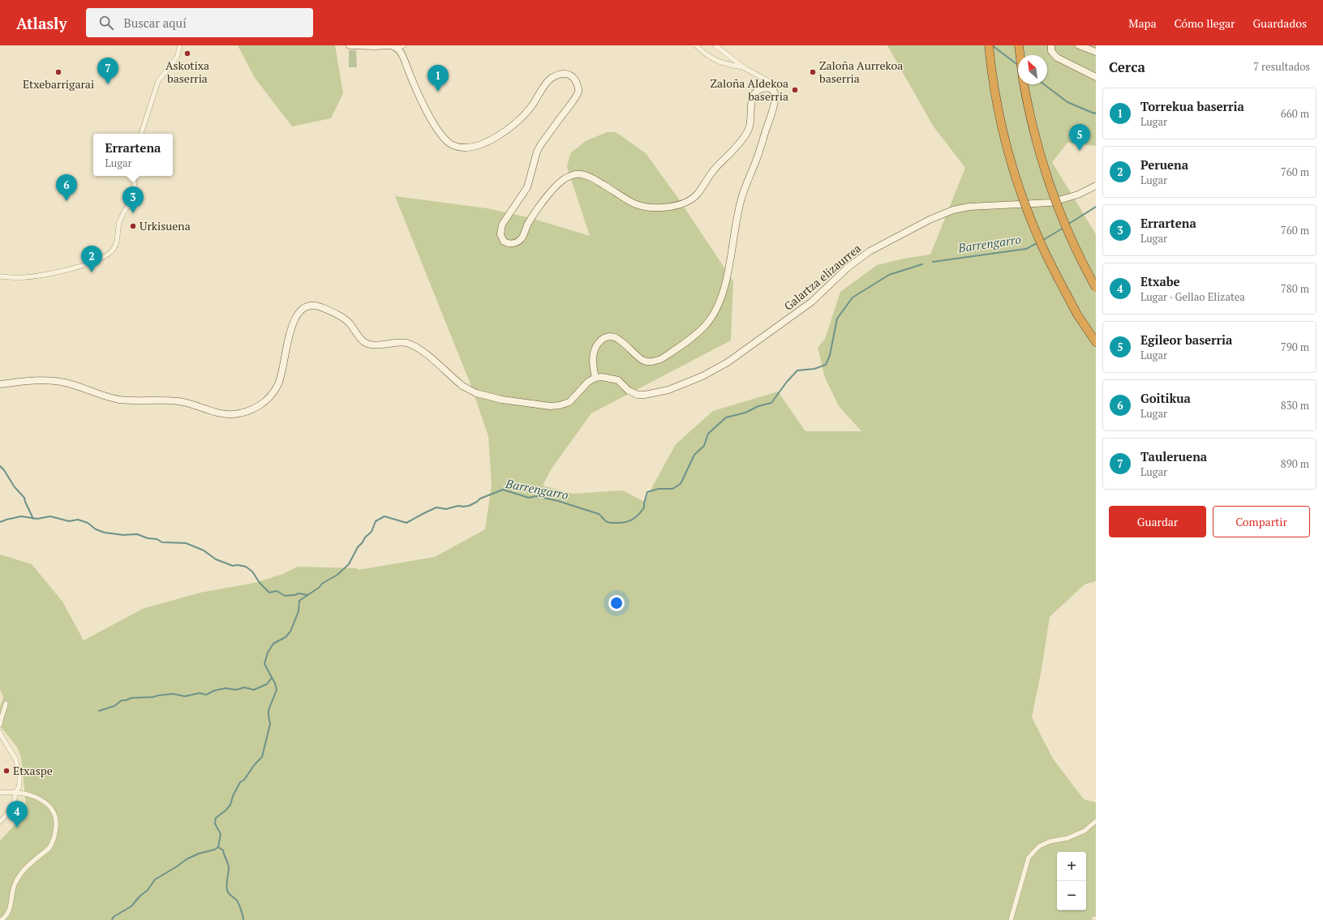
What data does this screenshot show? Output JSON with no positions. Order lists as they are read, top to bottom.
{
  "streets": {
    "street": ["Galartza elizaurrea"]
  },
  "water": ["Barrengarro"],
  "places": [
    "Askotixa baserria",
    "Etxebarrigarai",
    "Zaloña Aurrekoa baserria",
    "Zaloña Aldekoa baserria",
    "Urkisuena",
    "Etxaspe"
  ],
  "north": "top left",
  "page": {
    "header": "Atlasly",
    "search": "Buscar aquí",
    "nav": ["Mapa", "Cómo llegar", "Guardados"],
    "heading": ["Cerca", "7 resultados"],
    "pins": [
      "7",
      "1",
      "5",
      "6",
      "3",
      "2",
      "4"
    ],
    "list": [
      {
        "mark": "1",
        "name": "Torrekua baserria",
        "note": "Lugar",
        "value": "660 m"
      },
      {
        "mark": "2",
        "name": "Peruena",
        "note": "Lugar",
        "value": "760 m"
      },
      {
        "mark": "3",
        "name": "Errartena",
        "note": "Lugar",
        "value": "760 m"
      },
      {
        "mark": "4",
        "name": "Etxabe",
        "note": "Lugar · Gellao Elizatea",
        "value": "780 m"
      },
      {
        "mark": "5",
        "name": "Egileor baserria",
        "note": "Lugar",
        "value": "790 m"
      },
      {
        "mark": "6",
        "name": "Goitikua",
        "note": "Lugar",
        "value": "830 m"
      },
      {
        "mark": "7",
        "name": "Tauleruena",
        "note": "Lugar",
        "value": "890 m"
      }
    ],
    "popup": ["Errartena", "Lugar"],
    "buttons": ["Guardar", "Compartir"],
    "map_buttons": ["+", "−"]
  }
}
